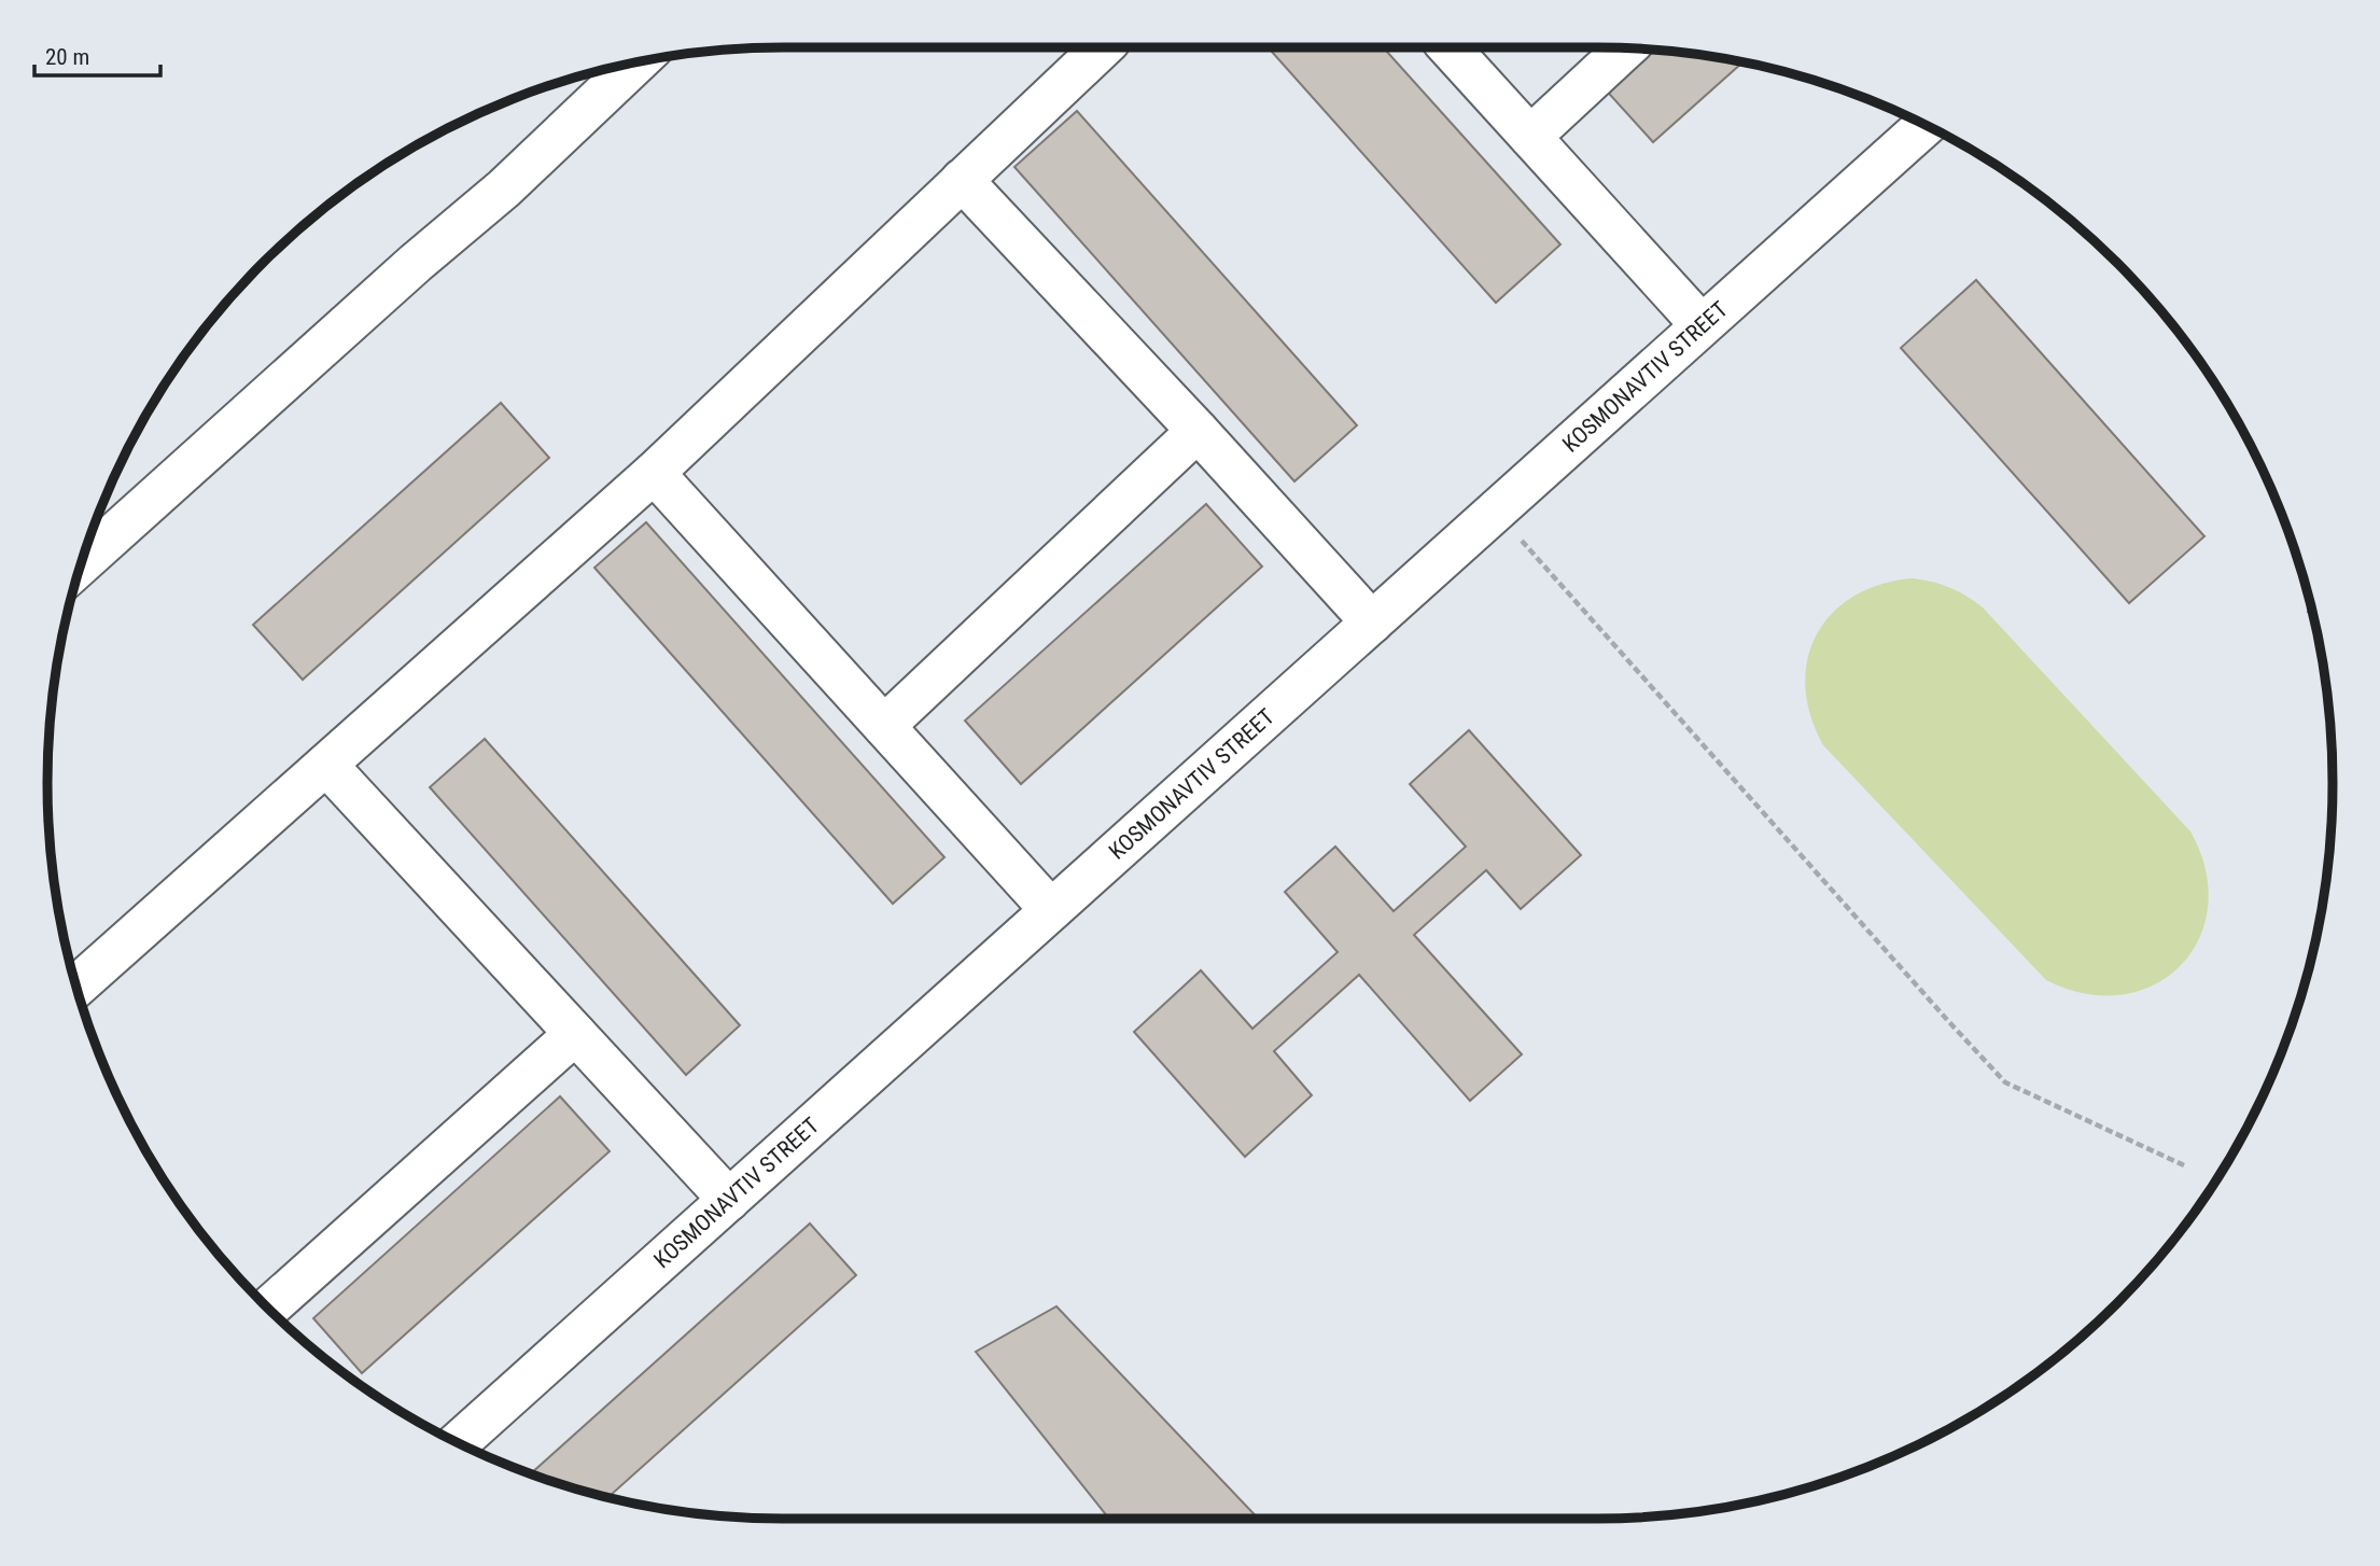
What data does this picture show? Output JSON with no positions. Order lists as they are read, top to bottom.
{
  "streets": {
    "street": ["KOSMONAVTIV STREET"]
  },
  "scale_bar": "20 m"
}
